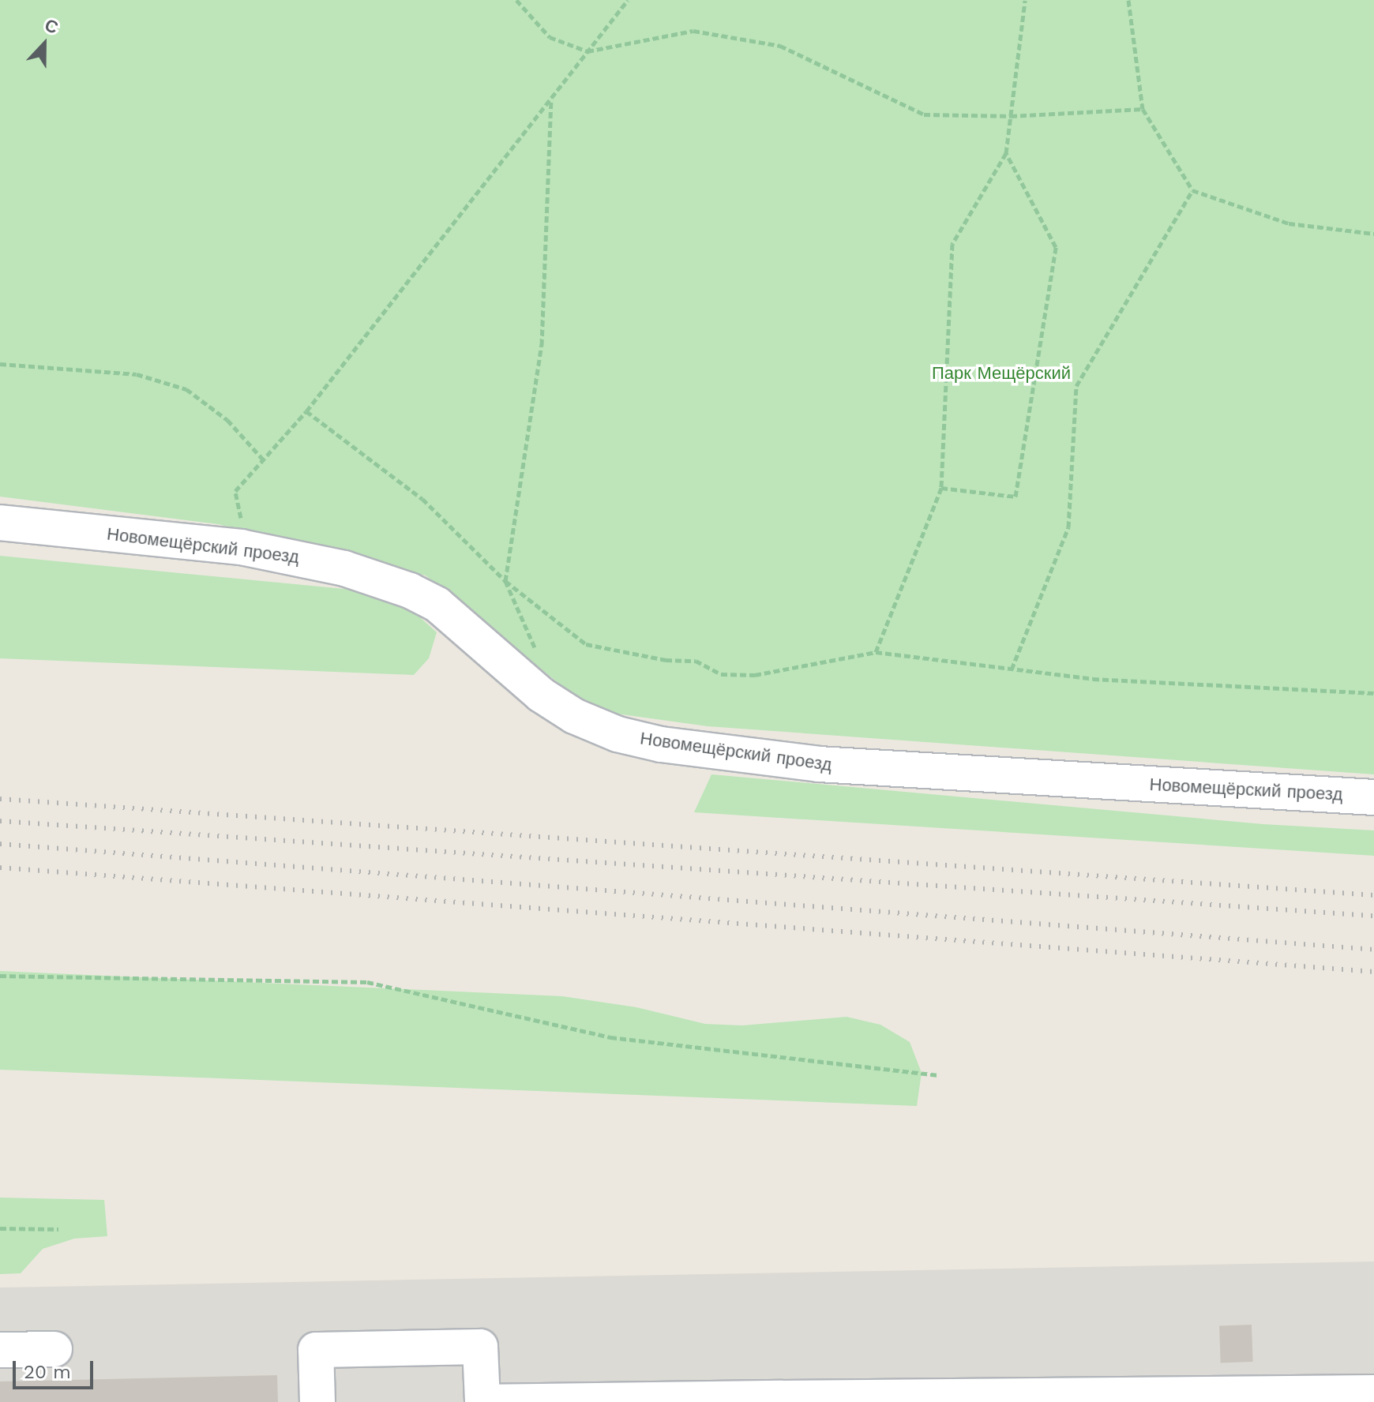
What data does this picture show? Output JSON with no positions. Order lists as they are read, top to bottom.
{
  "streets": {
    "street": ["Новомещёрский проезд"]
  },
  "parks": ["Парк Мещёрский"],
  "scale_bar": "20 m",
  "north": "top"
}
